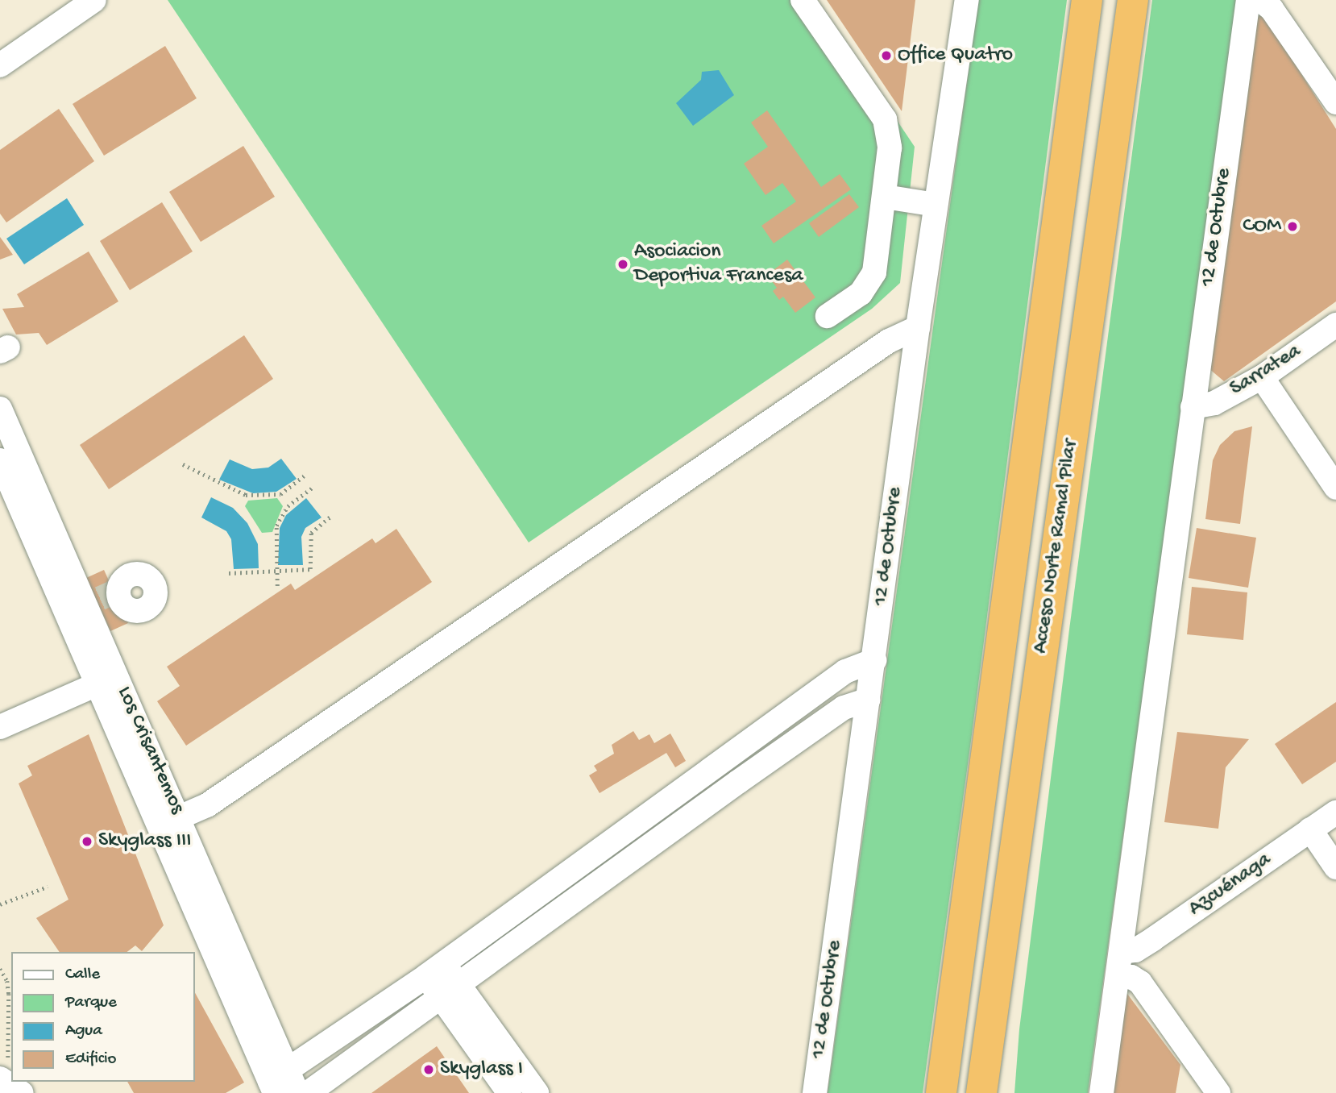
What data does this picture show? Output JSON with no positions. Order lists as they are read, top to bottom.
{
  "streets": {
    "highway": ["Acceso Norte Ramal Pilar"],
    "street": [
      "12 de Octubre",
      "Sarratea",
      "Los Crisantemos",
      "Azcuénaga"
    ]
  },
  "crossings": [
    ["12 de Octubre", "Sarratea"],
    ["12 de Octubre", "Azcuénaga"]
  ],
  "places": [
    "Office Quatro",
    "COM",
    "Asociacion Deportiva Francesa",
    "Skyglass III",
    "Skyglass I"
  ],
  "legend": [
    "Calle",
    "Parque",
    "Agua",
    "Edificio"
  ]
}
